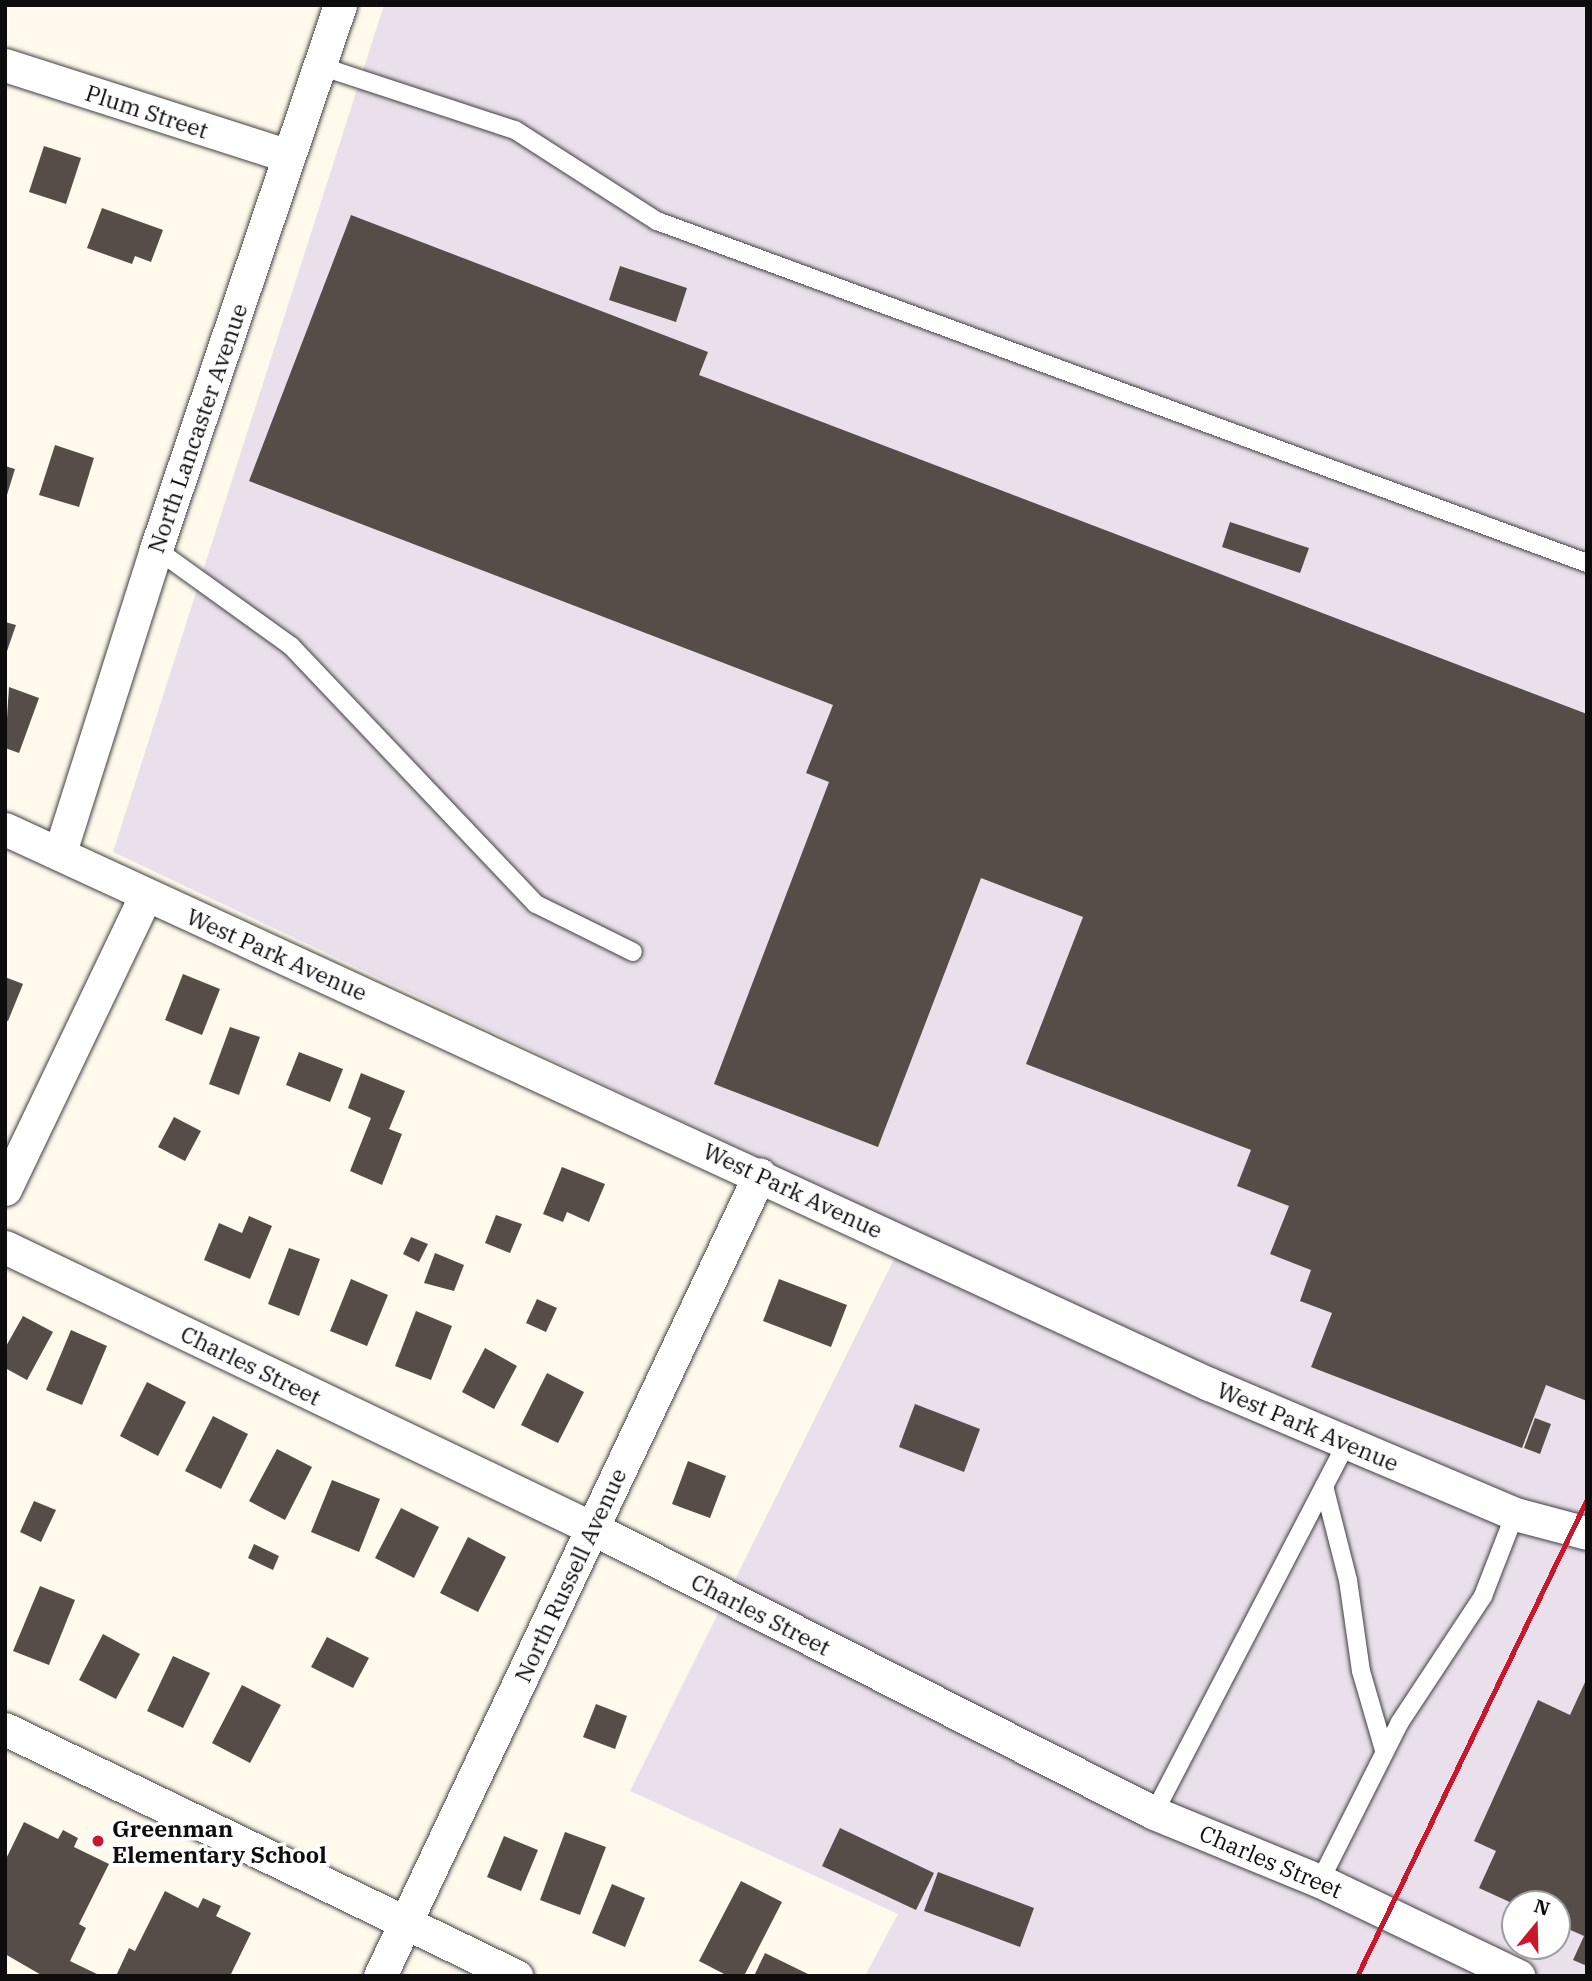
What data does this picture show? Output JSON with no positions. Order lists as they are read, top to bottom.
{
  "streets": {
    "street": [
      "Plum Street",
      "North Lancaster Avenue",
      "West Park Avenue",
      "Charles Street",
      "North Russell Avenue"
    ]
  },
  "crossings": [
    ["Plum Street", "North Lancaster Avenue"],
    ["North Lancaster Avenue", "West Park Avenue"],
    ["West Park Avenue", "North Russell Avenue"],
    ["Charles Street", "North Russell Avenue"]
  ],
  "places": ["Greenman Elementary School"],
  "north": "top"
}
